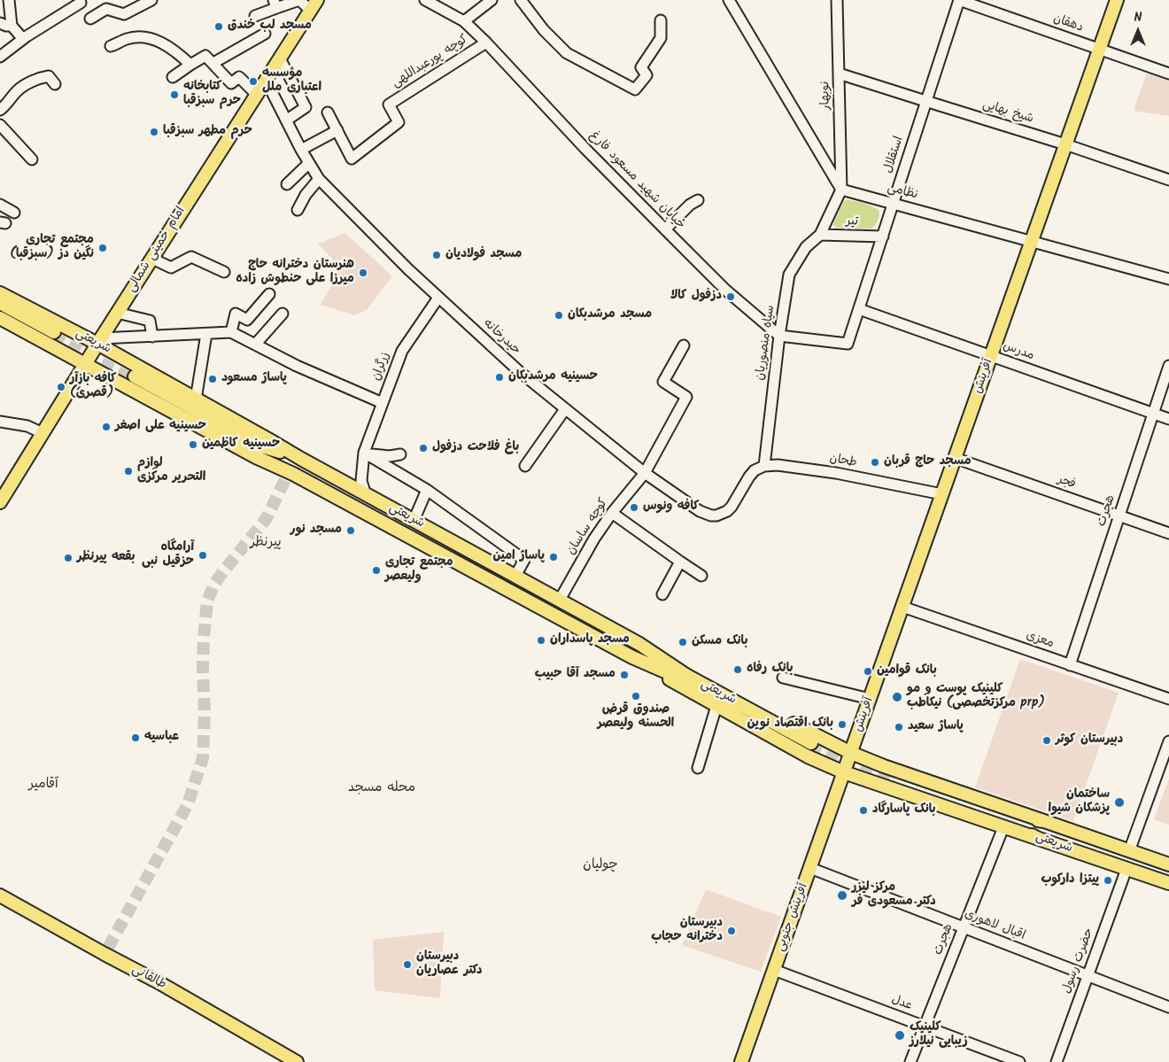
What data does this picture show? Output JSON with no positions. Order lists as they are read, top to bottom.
{
  "streets": {
    "main road": [
      "امام خمینی شمالی",
      "شریعتی",
      "آفرینش",
      "آفرینش جنوبی",
      "طالقانی"
    ],
    "street": [
      "دهقان",
      "کوچه پورعبداللهی",
      "نوبهار",
      "شیخ بهایی",
      "استقلال",
      "خیابان شهید مسعود فارغ",
      "نظامی",
      "تیر",
      "حیدرخانه",
      "سیاه منصوریان",
      "مدرس",
      "زرگران",
      "طحان",
      "فجر",
      "هجرت",
      "کوچه ساسان",
      "معزی",
      "اقبال لاهوری",
      "حضرت رسول",
      "عدل"
    ]
  },
  "crossings": [
    ["دهقان", "استقلال"],
    ["دهقان", "آفرینش"],
    ["کوچه پورعبداللهی", "خیابان شهید مسعود فارغ"],
    ["نوبهار", "شیخ بهایی"],
    ["نوبهار", "نظامی"],
    ["شیخ بهایی", "استقلال"],
    ["شیخ بهایی", "آفرینش"],
    ["استقلال", "خیابان شهید مسعود فارغ"],
    ["استقلال", "نظامی"],
    ["استقلال", "تیر"],
    ["استقلال", "سیاه منصوریان"],
    ["استقلال", "مدرس"],
    ["خیابان شهید مسعود فارغ", "سیاه منصوریان"],
    ["نظامی", "آفرینش"],
    ["تیر", "سیاه منصوریان"],
    ["امام خمینی شمالی", "حیدرخانه"],
    ["امام خمینی شمالی", "شریعتی"],
    ["حیدرخانه", "سیاه منصوریان"],
    ["حیدرخانه", "زرگران"],
    ["حیدرخانه", "طحان"],
    ["حیدرخانه", "کوچه ساسان"],
    ["شریعتی", "زرگران"],
    ["شریعتی", "کوچه ساسان"],
    ["شریعتی", "حضرت رسول"],
    ["سیاه منصوریان", "طحان"],
    ["مدرس", "آفرینش"],
    ["مدرس", "هجرت"],
    ["آفرینش", "طحان"],
    ["آفرینش", "فجر"],
    ["آفرینش", "معزی"],
    ["آفرینش", "آفرینش جنوبی"],
    ["فجر", "هجرت"],
    ["هجرت", "معزی"],
    ["هجرت", "اقبال لاهوری"],
    ["هجرت", "عدل"],
    ["آفرینش جنوبی", "اقبال لاهوری"],
    ["آفرینش جنوبی", "عدل"],
    ["اقبال لاهوری", "حضرت رسول"]
  ],
  "districts": [
    "پیرنظر",
    "آقامیر",
    "محله مسجد",
    "چولیان"
  ],
  "places": [
    "مسجد لب خندق",
    "مؤسسه اعتباری ملل",
    "کتابخانه حرم سبزقبا",
    "حرم مطهر سبزقبا",
    "مجتمع تجاری نگین دز (سبزقبا)",
    "مسجد فولادیان",
    "هنرستان دخترانه حاج میرزا علی حنطوش زاده",
    "دزفول کالا",
    "مسجد مرشدبکان",
    "حسینیه مرشدبکان",
    "پاساژ مسعود",
    "کافه بازآر (قصری)",
    "حسینیه علی اصغر",
    "حسینیه کاظمین",
    "باغ فلاحت دزفول",
    "مسجد حاج قربان",
    "لوازم التحریر مرکزی",
    "کافه ونوس",
    "مسجد نور",
    "آرامگاه حزقیل نبی",
    "پاساژ امین",
    "بقعه پیرنظر",
    "مجتمع تجاری ولیعصر",
    "مسجد پاسداران",
    "بانک مسکن",
    "بانک رفاه",
    "بانک قوامین",
    "مسجد آقا حبیب",
    "صندوق قرض الحسنه ولیعصر",
    "کلینیک پوست و مو نیکاطب (مرکزتخصصی prp)",
    "بانک اقتصاد نوین",
    "پاساژ سعید",
    "عباسیه",
    "دبیرستان کوثر",
    "ساختمان پزشکان شیوا",
    "بانک پاسارگاد",
    "پیتزا دارکوب",
    "مرکز لیزر دکتر مسعودی فر",
    "دبیرستان دخترانه حجاب",
    "دبیرستان دکتر عصاریان",
    "کلینیک زیبایی نیلارز"
  ],
  "north": "top"
}
